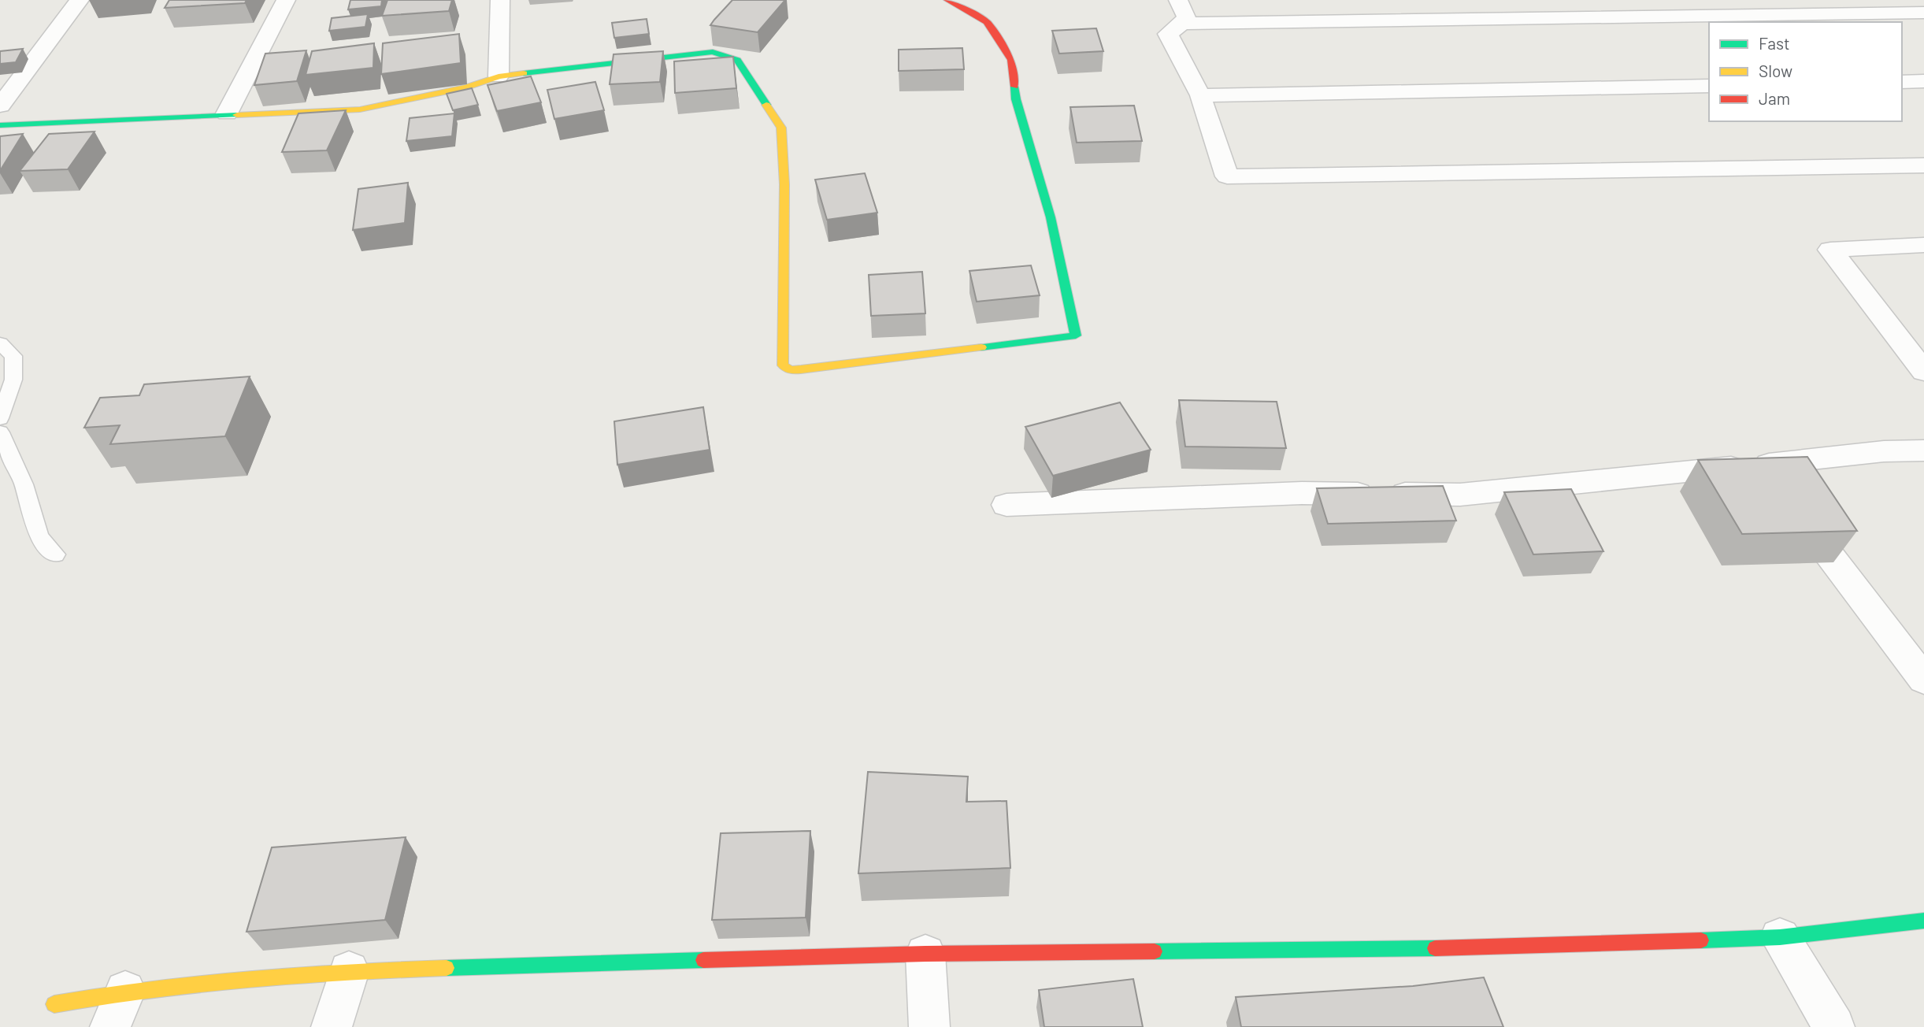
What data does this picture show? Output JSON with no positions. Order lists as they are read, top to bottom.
{
  "legend": ["Fast", "Slow", "Jam"]
}
